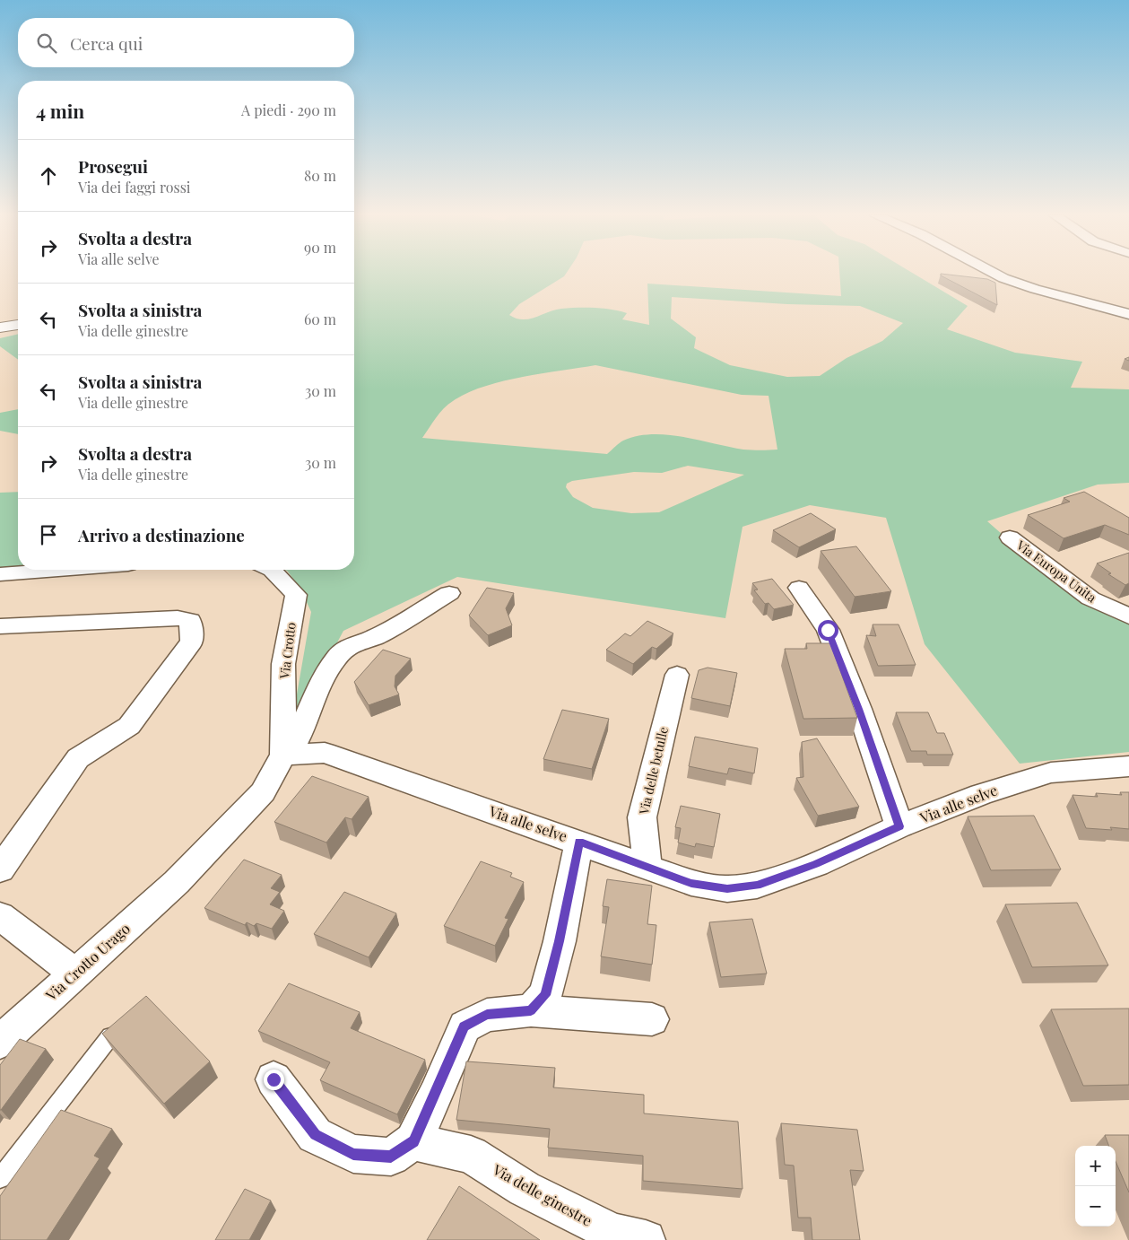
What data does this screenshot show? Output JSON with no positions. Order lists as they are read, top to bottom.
{
  "streets": {
    "street": [
      "Via Europa Unita",
      "Via Crotto",
      "Via delle betulle",
      "Via alle selve",
      "Via Crotto Urago",
      "Via delle ginestre"
    ]
  },
  "crossings": [
    ["Via Crotto", "Via alle selve"],
    ["Via Crotto", "Via Crotto Urago"],
    ["Via delle betulle", "Via alle selve"],
    ["Via alle selve", "Via Crotto Urago"]
  ],
  "page": {
    "search": "Cerca qui",
    "heading": ["4 min", "A piedi · 290 m"],
    "list": [
      ["Prosegui", "Via dei faggi rossi", "80 m"],
      ["Svolta a destra", "Via alle selve", "90 m"],
      ["Svolta a sinistra", "Via delle ginestre", "60 m"],
      ["Svolta a sinistra", "Via delle ginestre", "30 m"],
      ["Svolta a destra", "Via delle ginestre", "30 m"],
      "Arrivo a destinazione"
    ],
    "map_buttons": ["+", "−"]
  }
}
